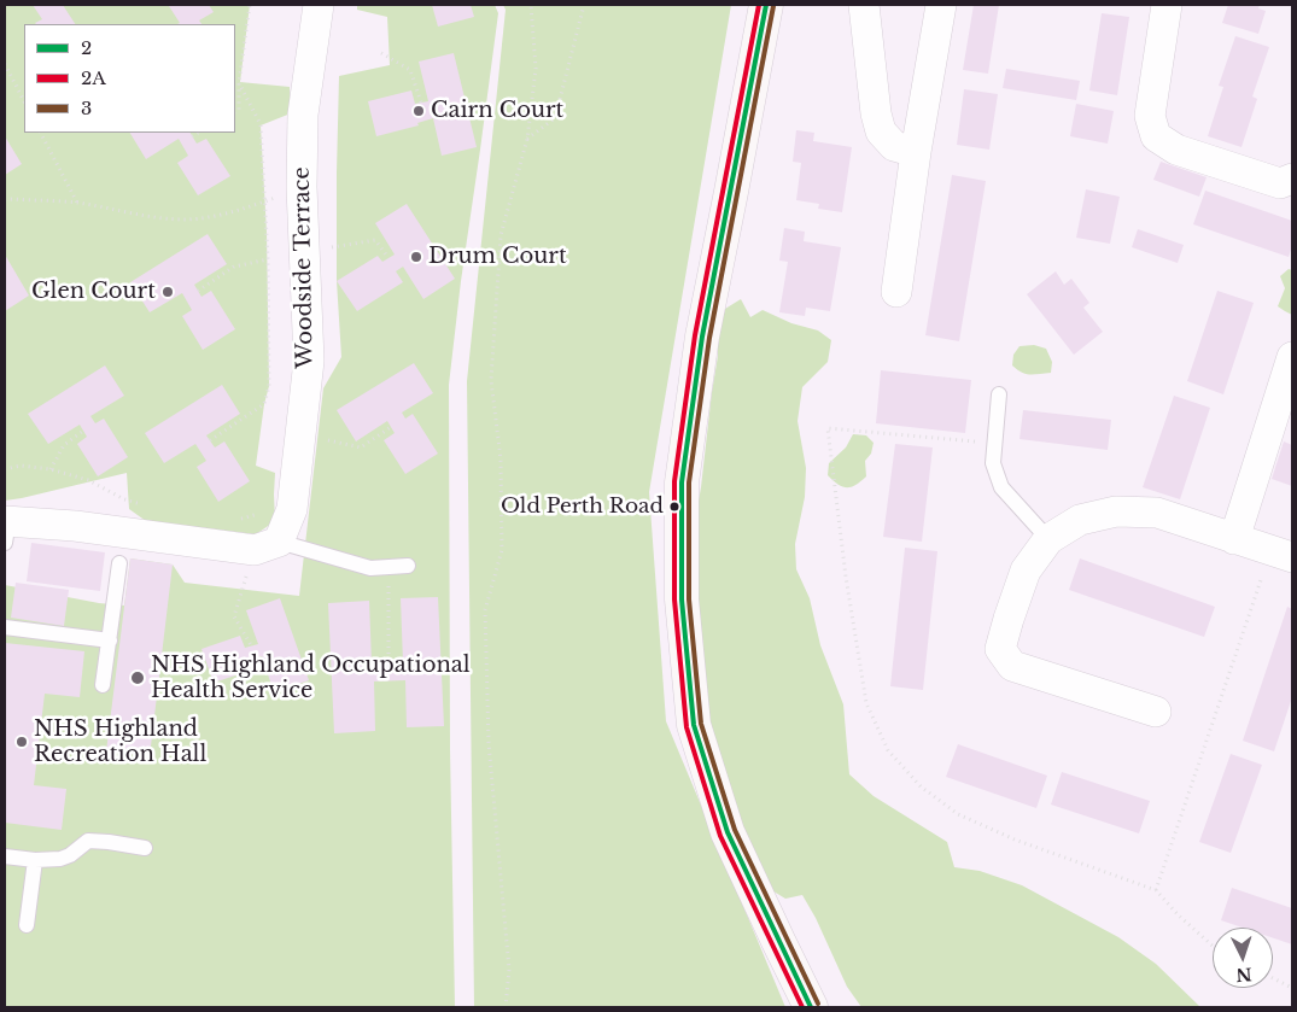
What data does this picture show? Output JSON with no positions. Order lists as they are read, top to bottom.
{
  "streets": {
    "street": ["Woodside Terrace"]
  },
  "places": [
    "Cairn Court",
    "Drum Court",
    "Glen Court",
    "Old Perth Road",
    "NHS Highland Occupational Health Service",
    "NHS Highland Recreation Hall"
  ],
  "lines": ["transit line 2", "transit line 2A", "transit line 3"],
  "legend": ["2", "2A", "3"],
  "north": "bottom"
}
